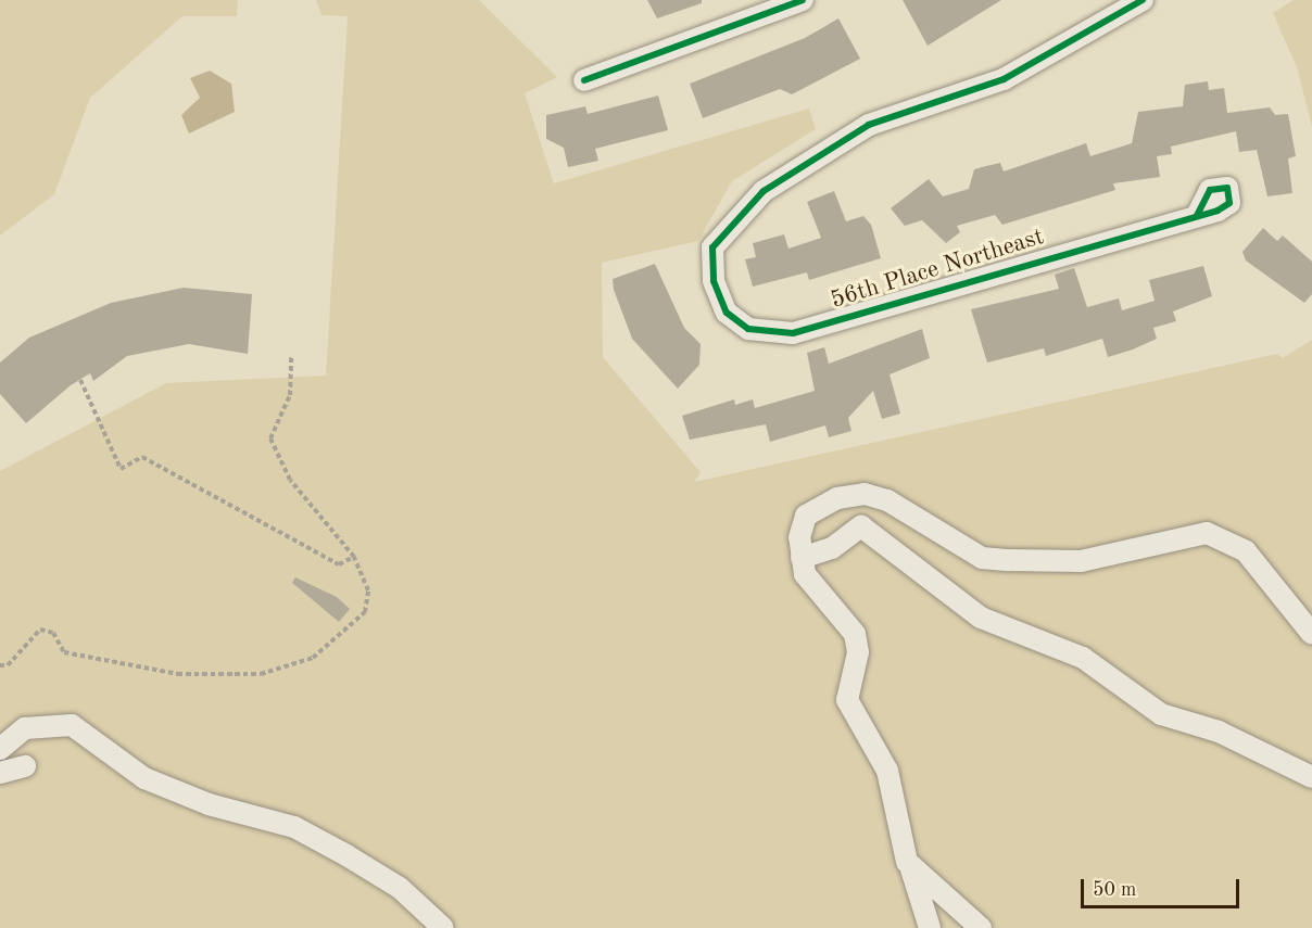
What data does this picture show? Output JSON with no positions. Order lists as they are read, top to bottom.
{
  "streets": {
    "street": ["56th Place Northeast"]
  },
  "scale_bar": "50 m"
}
